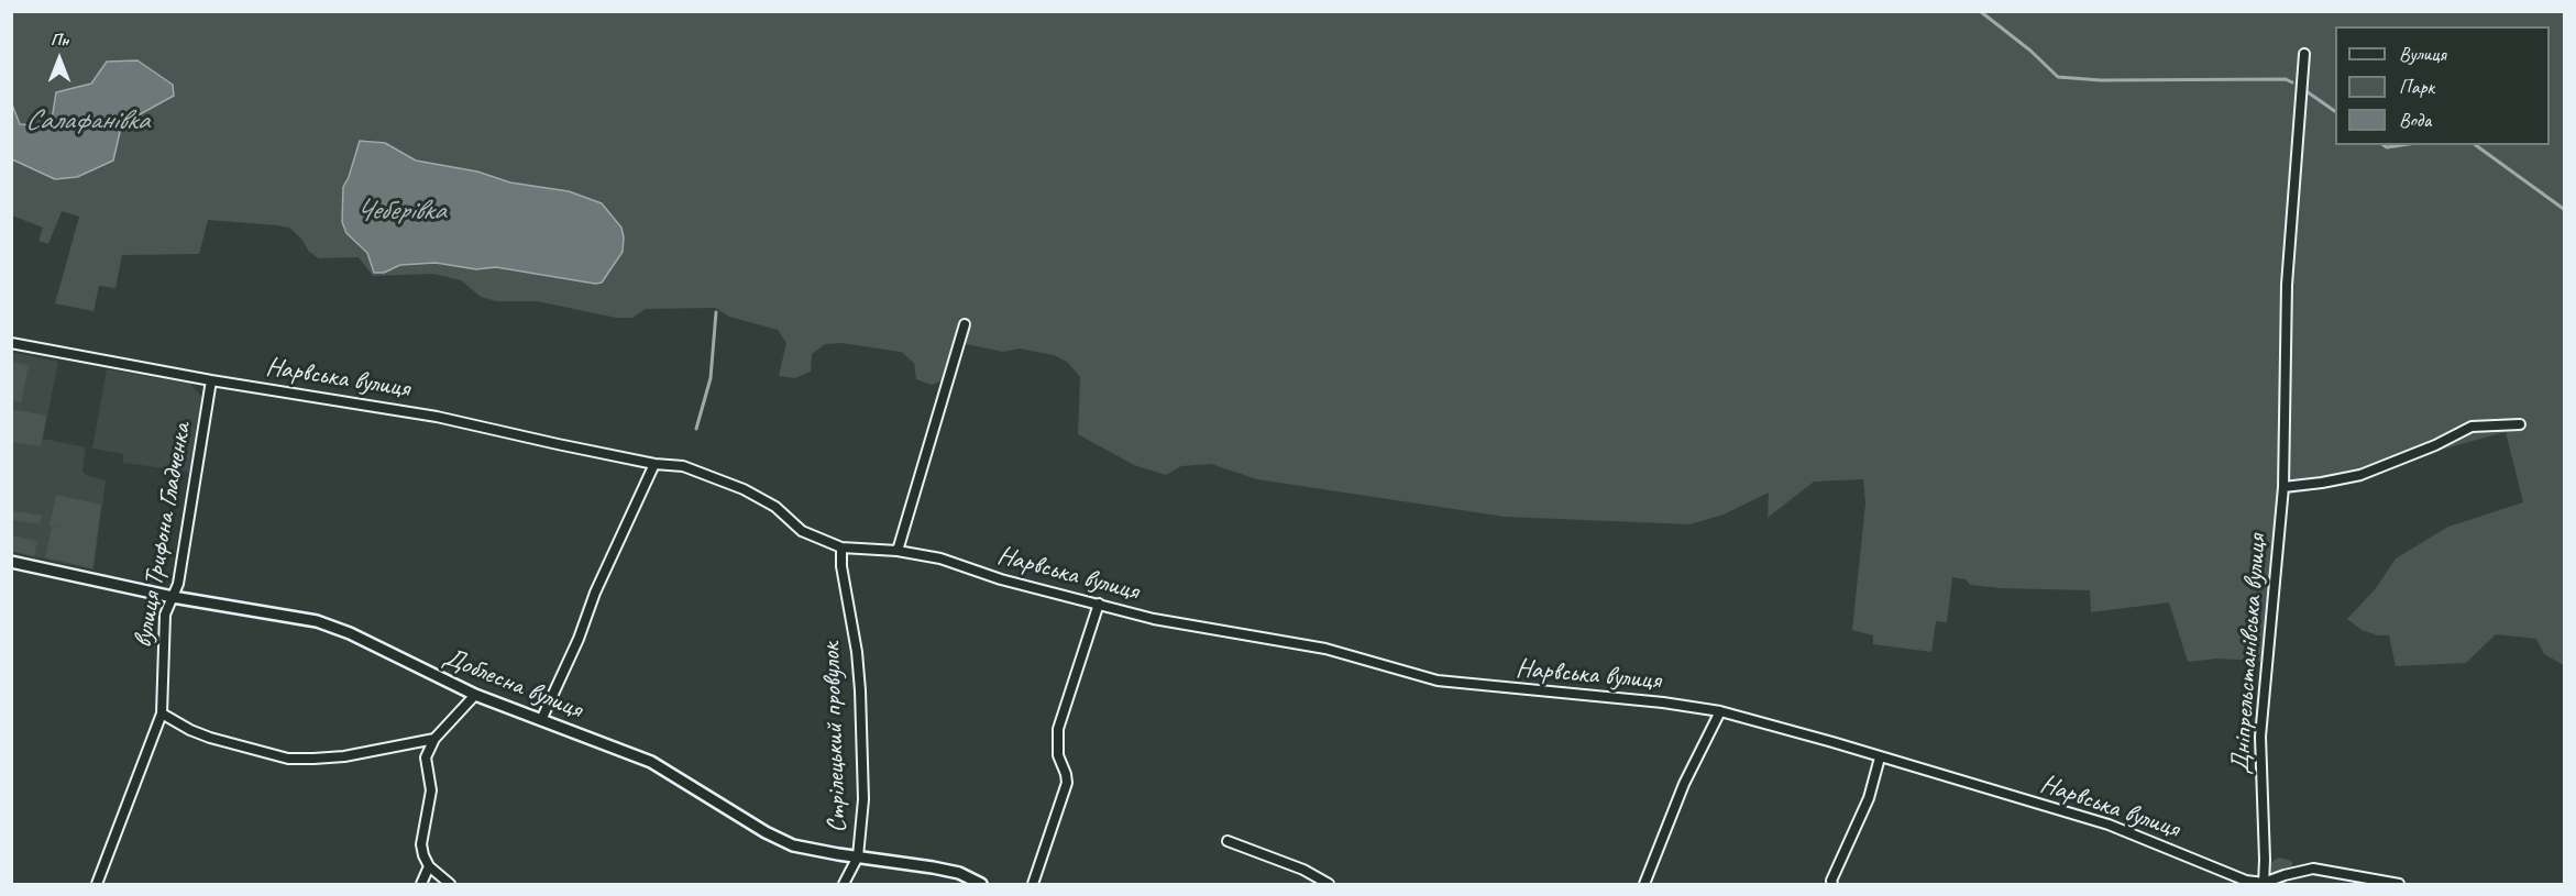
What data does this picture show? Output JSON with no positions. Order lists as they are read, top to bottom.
{
  "streets": {
    "street": [
      "Нарвська вулиця",
      "вулиця Трифона Гладченка",
      "Дніпрельстанівська вулиця",
      "Доблесна вулиця",
      "Стрілецький провулок"
    ]
  },
  "crossings": [
    ["Нарвська вулиця", "вулиця Трифона Гладченка"],
    ["Нарвська вулиця", "Дніпрельстанівська вулиця"],
    ["Нарвська вулиця", "Стрілецький провулок"],
    ["вулиця Трифона Гладченка", "Доблесна вулиця"],
    ["Доблесна вулиця", "Стрілецький провулок"]
  ],
  "water": ["Салафанівка", "Чеберівка"],
  "legend": ["Вулиця", "Парк", "Вода"],
  "north": "top"
}
